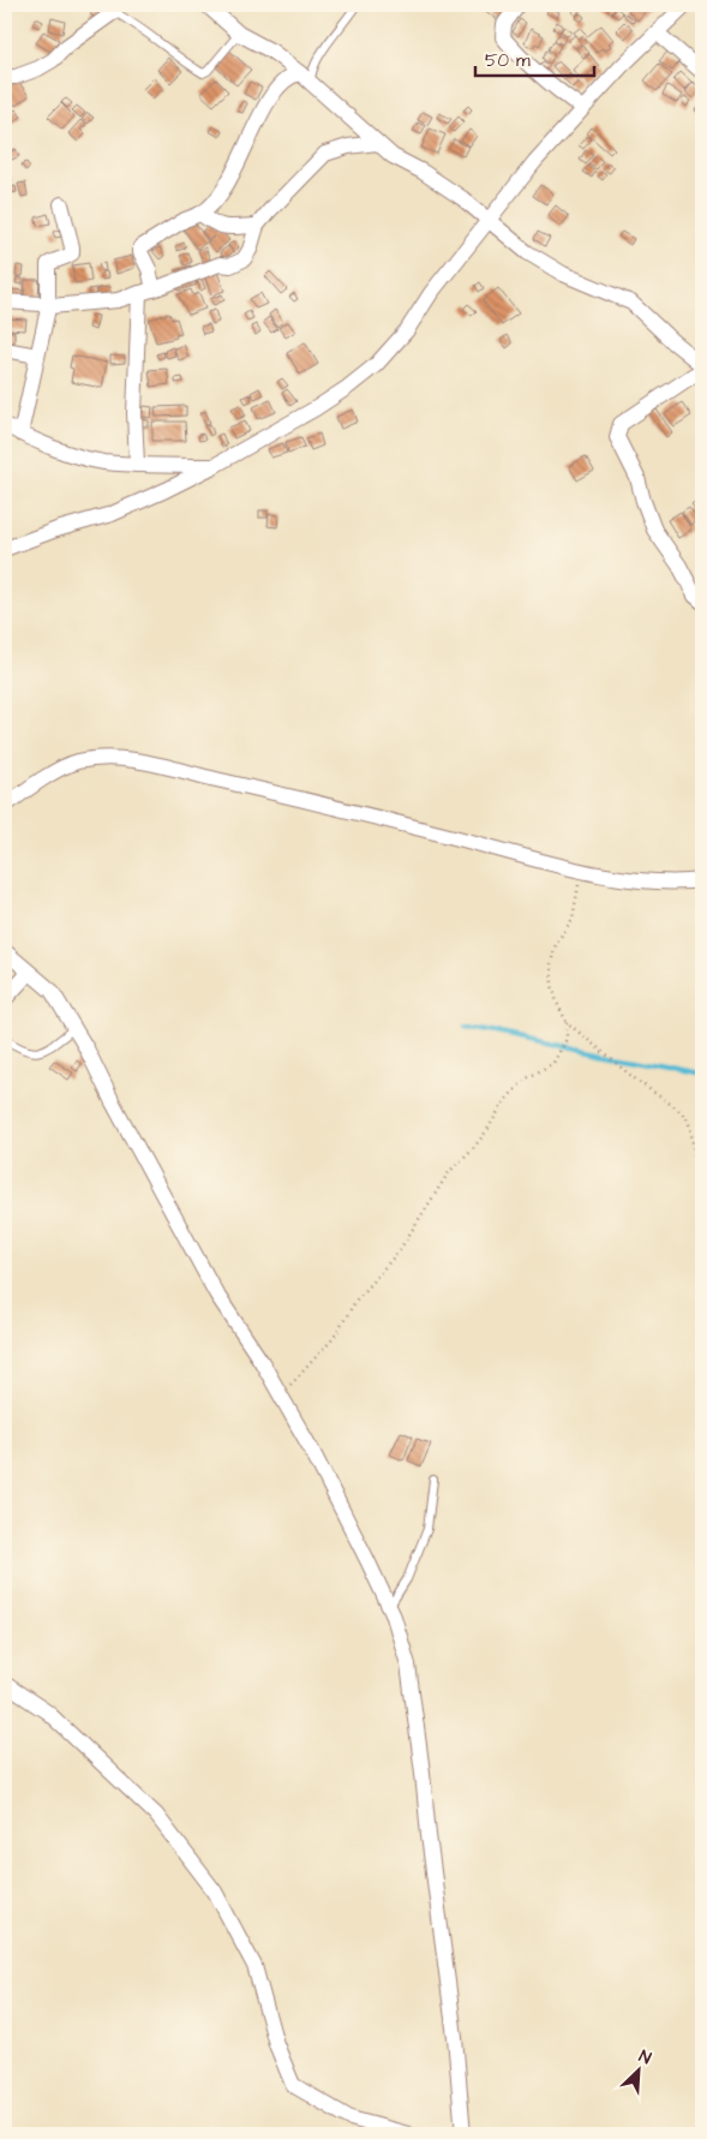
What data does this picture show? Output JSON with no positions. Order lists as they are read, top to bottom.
{
  "scale_bar": "50 m",
  "north": "top right"
}
